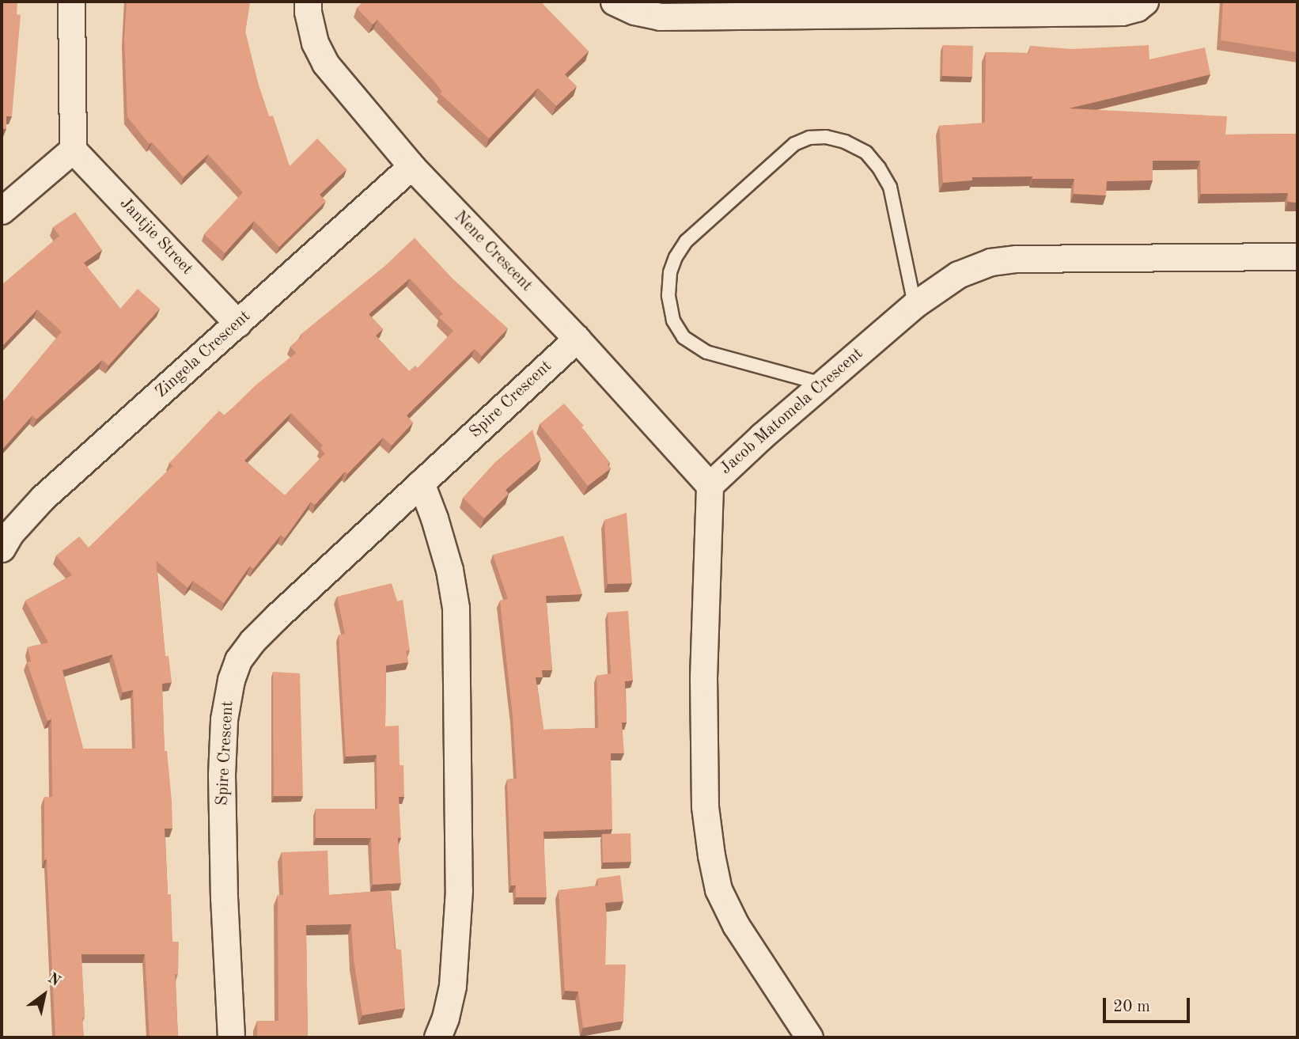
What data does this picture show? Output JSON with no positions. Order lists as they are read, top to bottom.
{
  "streets": {
    "street": [
      "Jantjie Street",
      "Nene Crescent",
      "Zingela Crescent",
      "Spire Crescent",
      "Jacob Matomela Crescent"
    ]
  },
  "crossings": [
    ["Jantjie Street", "Zingela Crescent"],
    ["Nene Crescent", "Zingela Crescent"],
    ["Nene Crescent", "Spire Crescent"],
    ["Nene Crescent", "Jacob Matomela Crescent"]
  ],
  "scale_bar": "20 m",
  "north": "top right"
}
